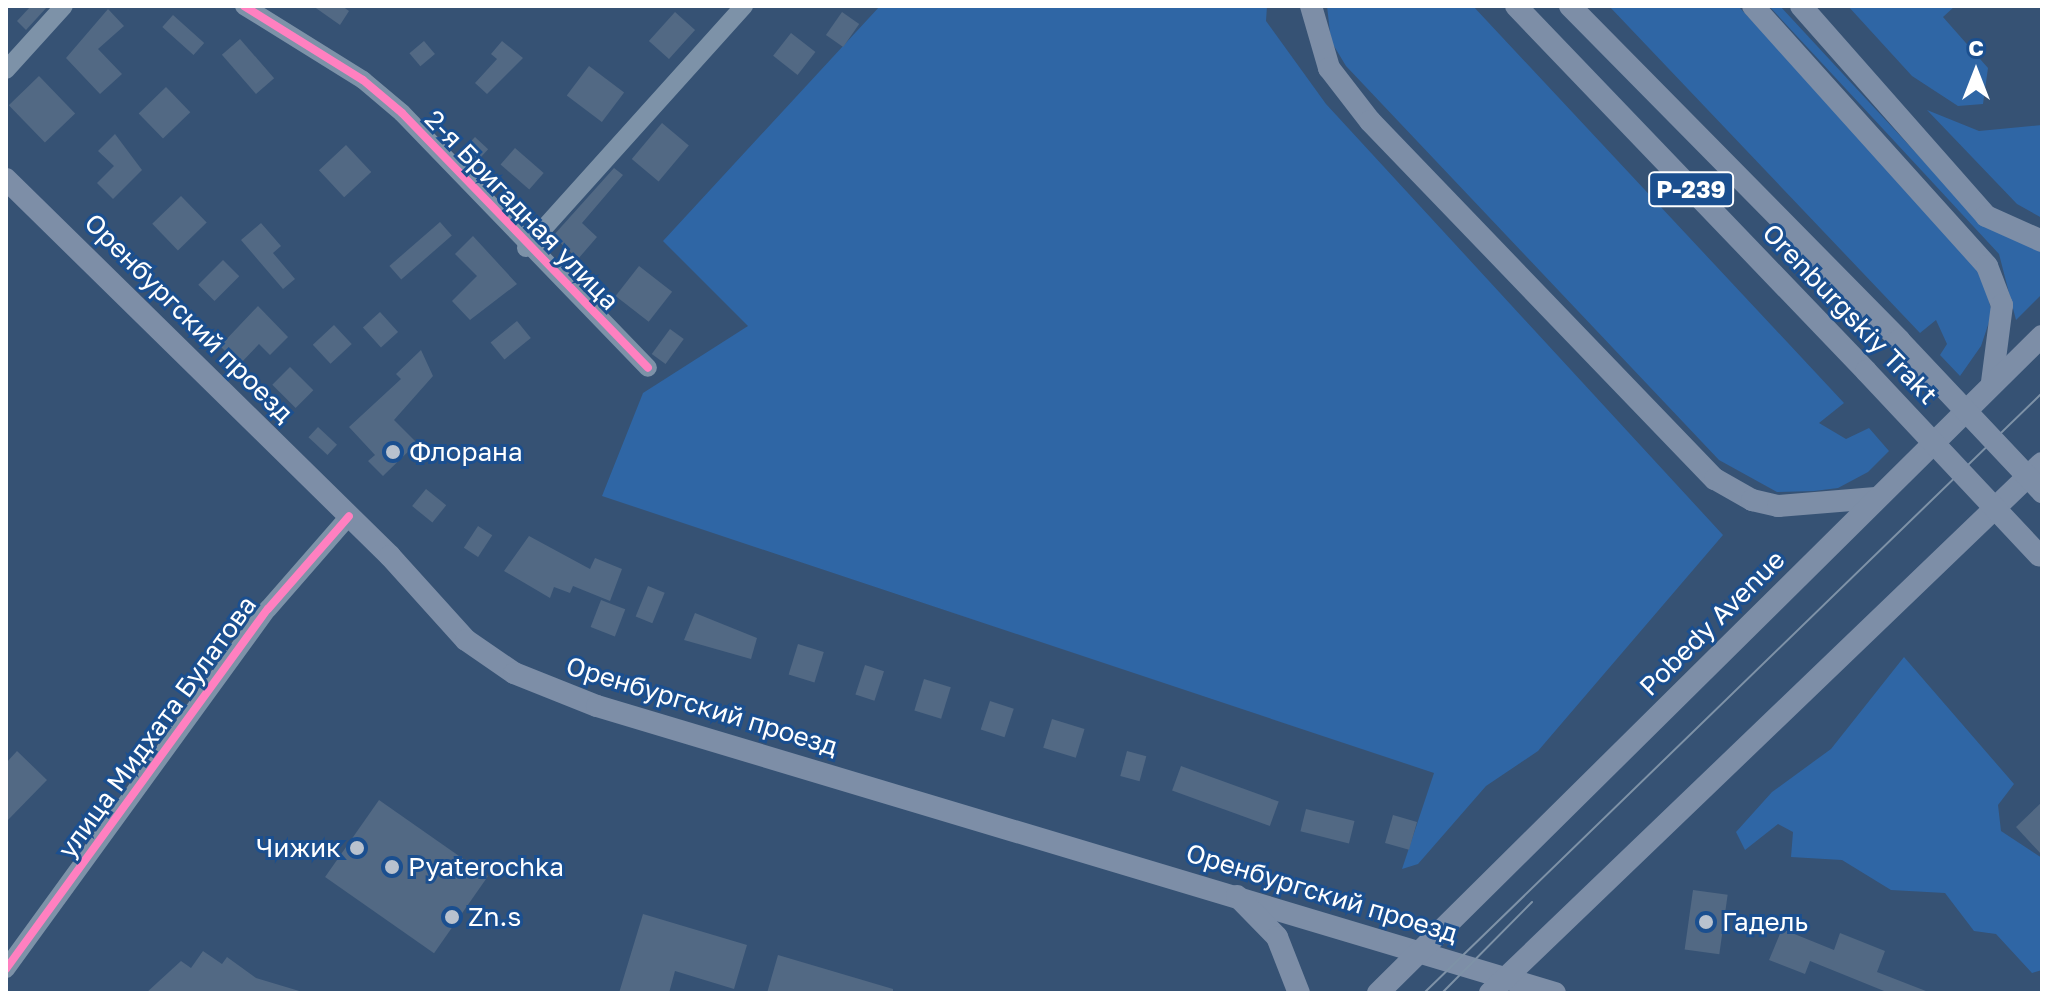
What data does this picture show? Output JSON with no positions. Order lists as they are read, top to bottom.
{
  "streets": {
    "main road": [
      "Р-239",
      "Orenburgskiy Trakt",
      "Оренбургский проезд",
      "Pobedy Avenue"
    ],
    "street": ["2-я Бригадная улица", "улица Мидхата Булатова"]
  },
  "crossings": [
    ["Оренбургский проезд", "Pobedy Avenue"],
    ["Оренбургский проезд", "улица Мидхата Булатова"]
  ],
  "places": [
    "Флорана",
    "Чижик",
    "Pyaterochka",
    "Zn.s",
    "Гадель"
  ],
  "north": "top"
}
